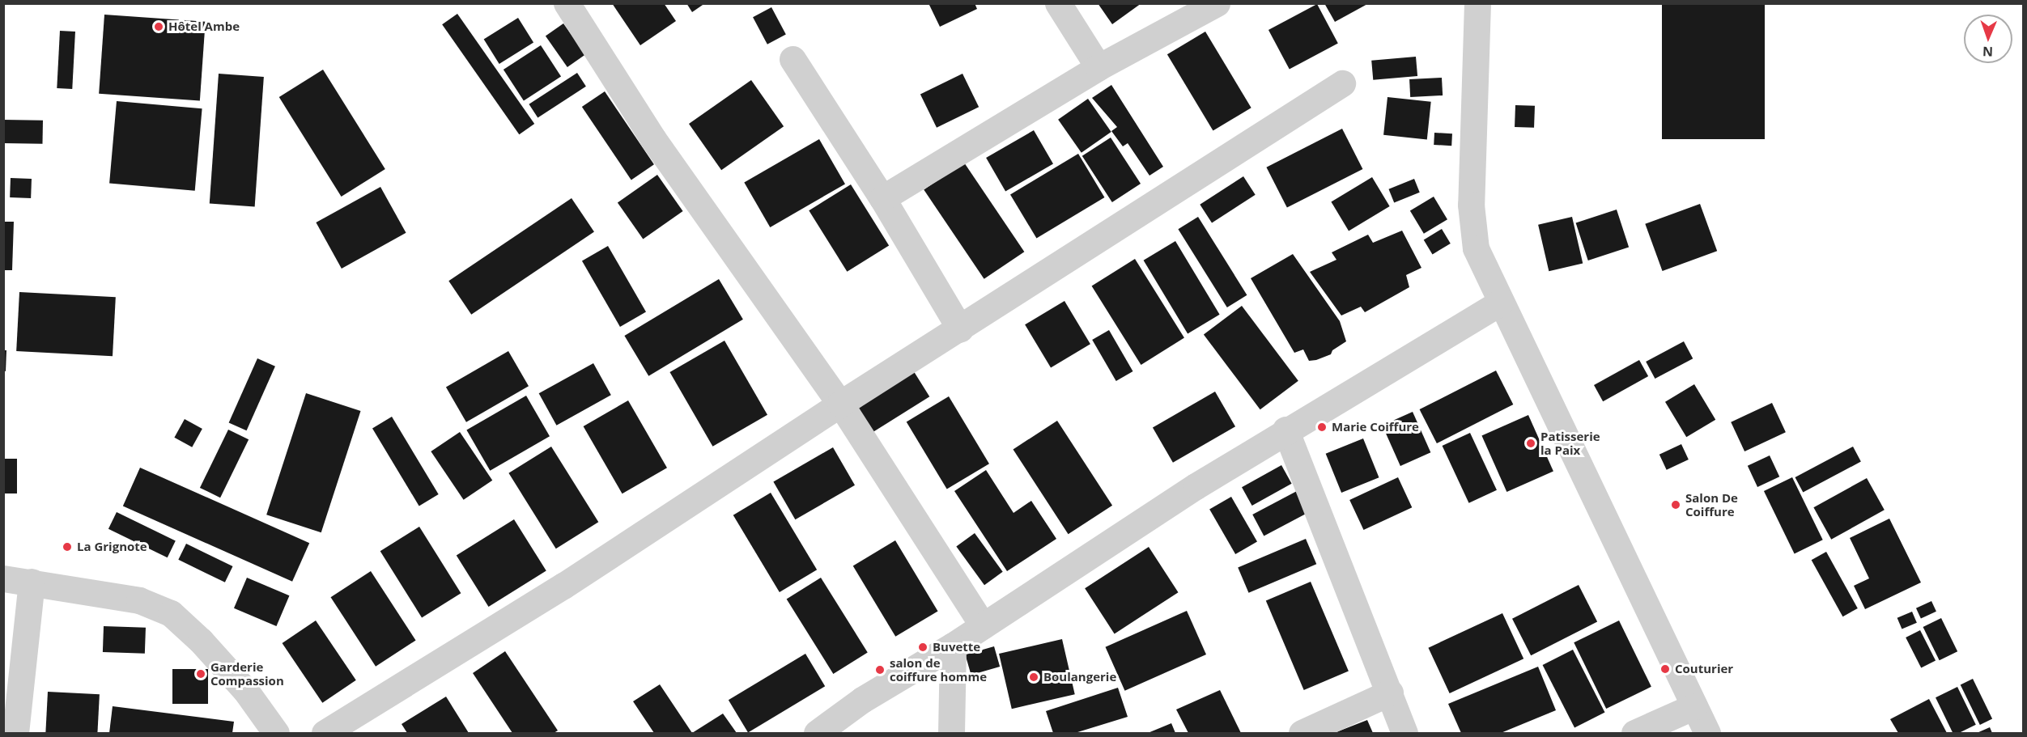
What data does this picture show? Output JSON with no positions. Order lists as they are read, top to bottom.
{
  "places": [
    "Hôtel Ambe",
    "Marie Coiffure",
    "Patisserie la Paix",
    "Salon De Coiffure",
    "La Grignote",
    "Buvette",
    "Couturier",
    "salon de coiffure homme",
    "Garderie Compassion",
    "Boulangerie"
  ],
  "north": "bottom"
}
